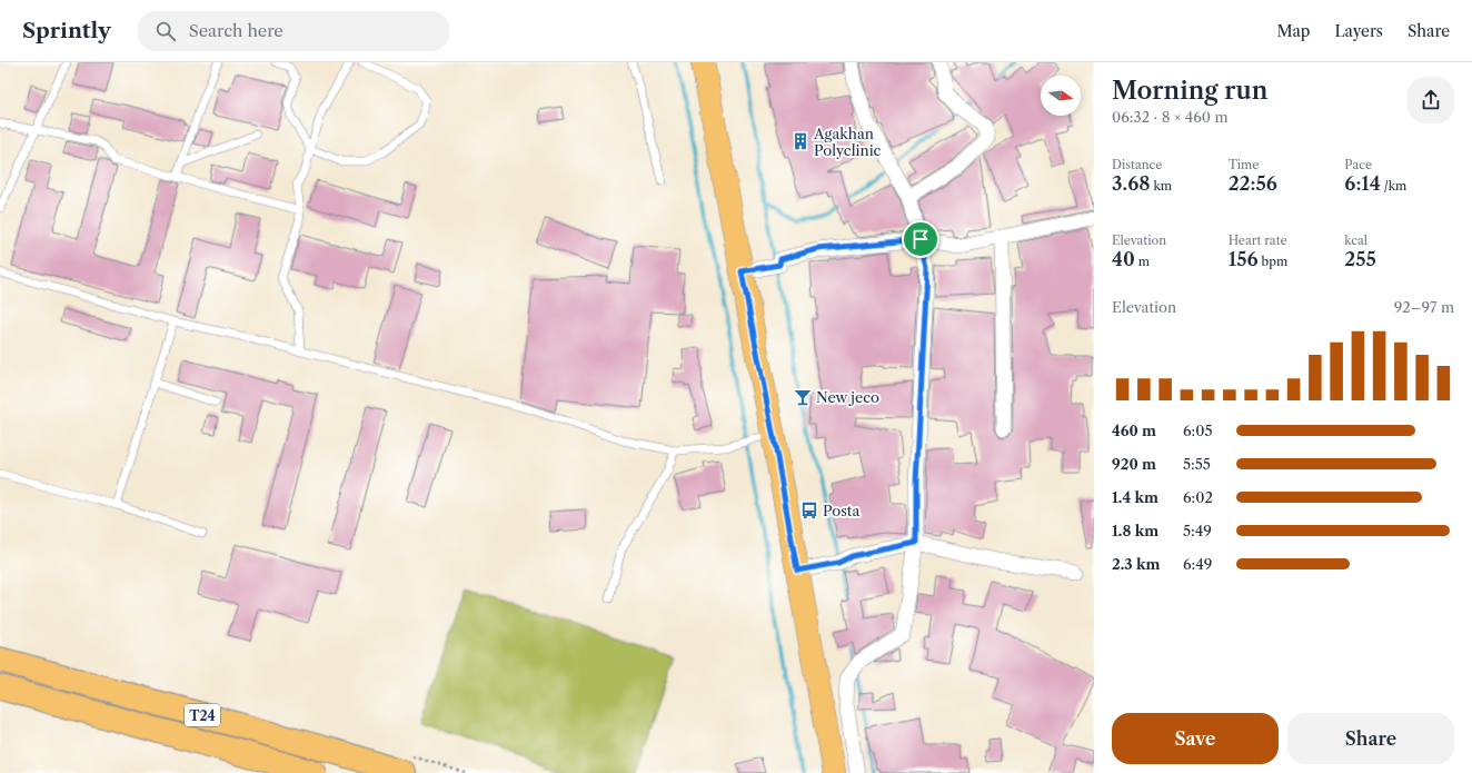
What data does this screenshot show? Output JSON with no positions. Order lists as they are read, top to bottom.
{
  "streets": {
    "highway": ["T24"]
  },
  "places": {
    "building": ["Agakhan Polyclinic"],
    "bar": ["New jeco"],
    "bus stop": ["Posta"]
  },
  "north": "right",
  "page": {
    "header": "Sprintly",
    "search": "Search here",
    "nav": ["Map", "Layers", "Share"],
    "heading": ["Morning run", "06:32 · 8 × 460 m"],
    "stats": [
      ["Distance", "3.68 km"],
      ["Time", "22:56"],
      ["Pace", "6:14 /km"],
      ["Elevation", "40 m"],
      ["Heart rate", "156 bpm"],
      ["kcal", "255"]
    ],
    "chart": ["Elevation", "92–97 m"],
    "list": [
      {
        "name": "460 m",
        "note": "6:05"
      },
      {
        "name": "920 m",
        "note": "5:55"
      },
      {
        "name": "1.4 km",
        "note": "6:02"
      },
      {
        "name": "1.8 km",
        "note": "5:49"
      },
      {
        "name": "2.3 km",
        "note": "6:49"
      }
    ],
    "buttons": ["Save", "Share"]
  }
}
